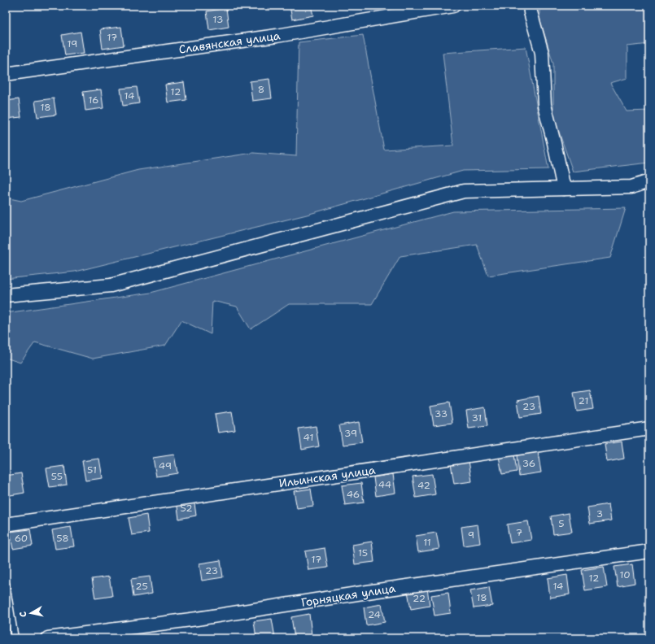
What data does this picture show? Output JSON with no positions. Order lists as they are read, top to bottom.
{
  "streets": {
    "street": ["Славянская улица", "Ильинская улица", "Горняцкая улица"]
  },
  "house_numbers": [
    "13",
    "17",
    "19",
    "8",
    "12",
    "14",
    "16",
    "18",
    "21",
    "23",
    "33",
    "31",
    "39",
    "41",
    "36",
    "49",
    "51",
    "55",
    "44",
    "42",
    "46",
    "52",
    "3",
    "5",
    "7",
    "9",
    "60",
    "58",
    "11",
    "15",
    "17",
    "23",
    "10",
    "12",
    "25",
    "14",
    "18",
    "22",
    "24"
  ],
  "north": "left"
}
